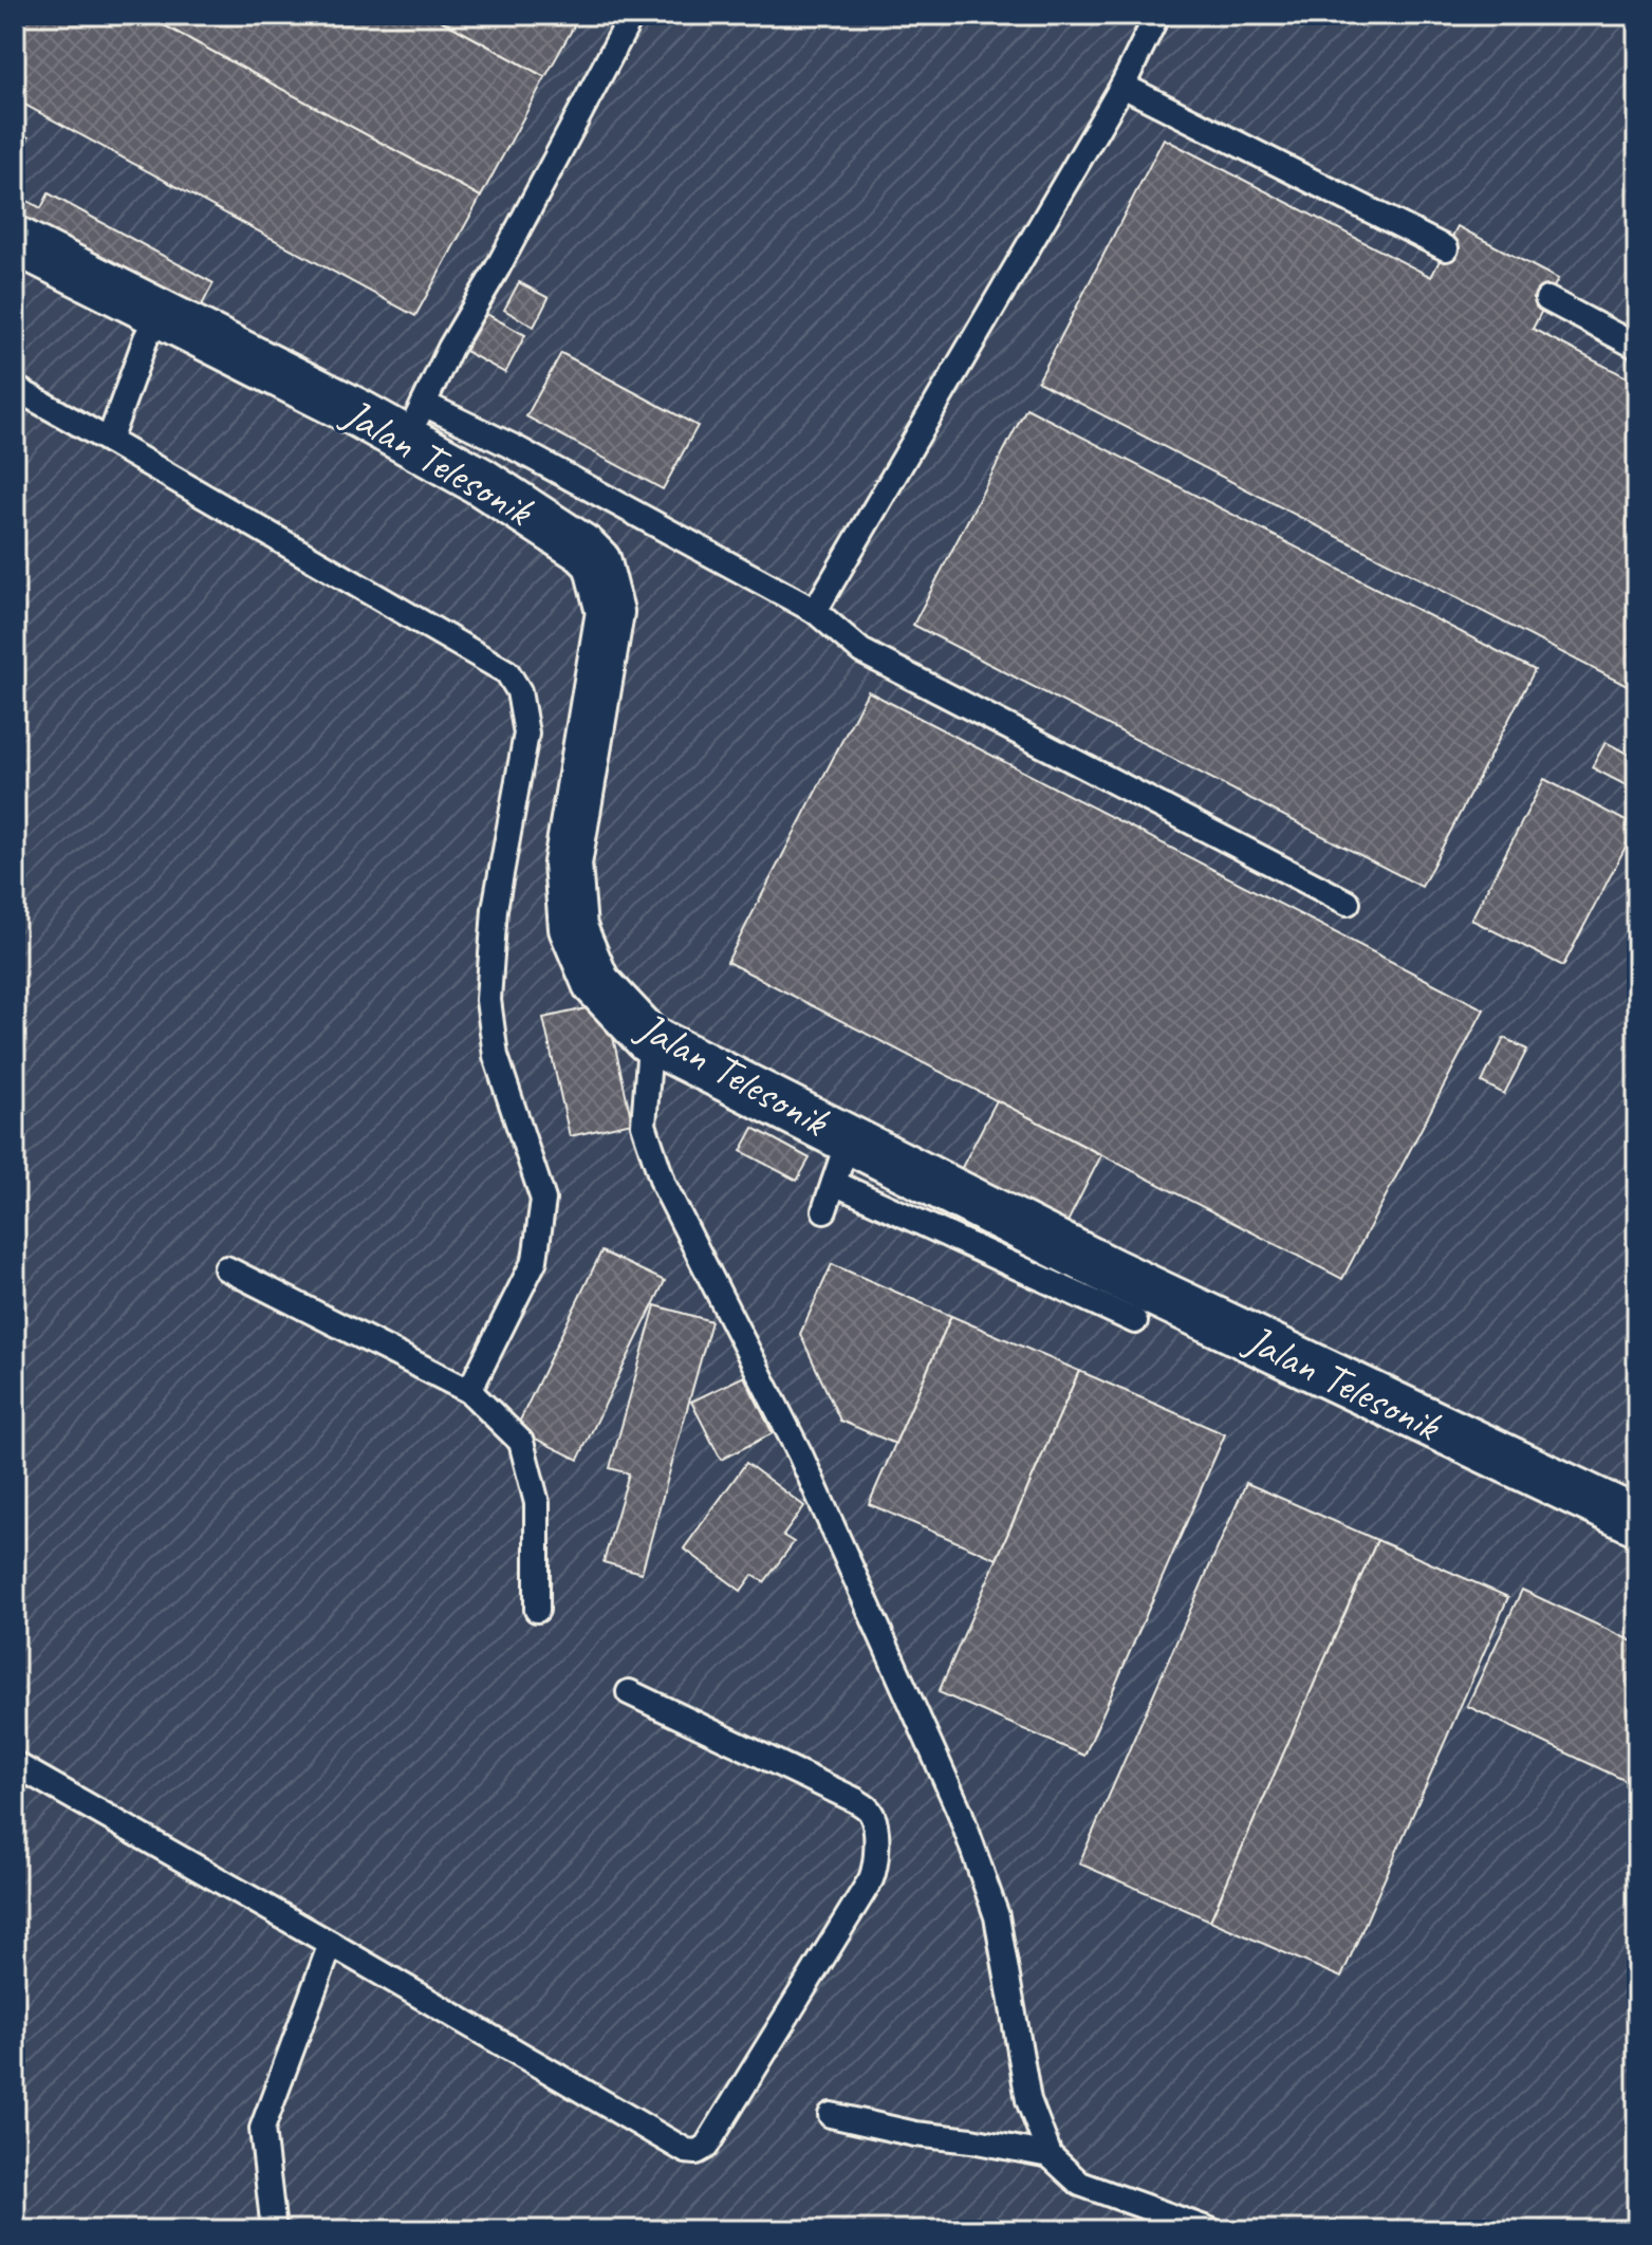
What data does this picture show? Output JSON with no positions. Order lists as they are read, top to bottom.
{
  "streets": {
    "street": ["Jalan Telesonik"]
  }
}
